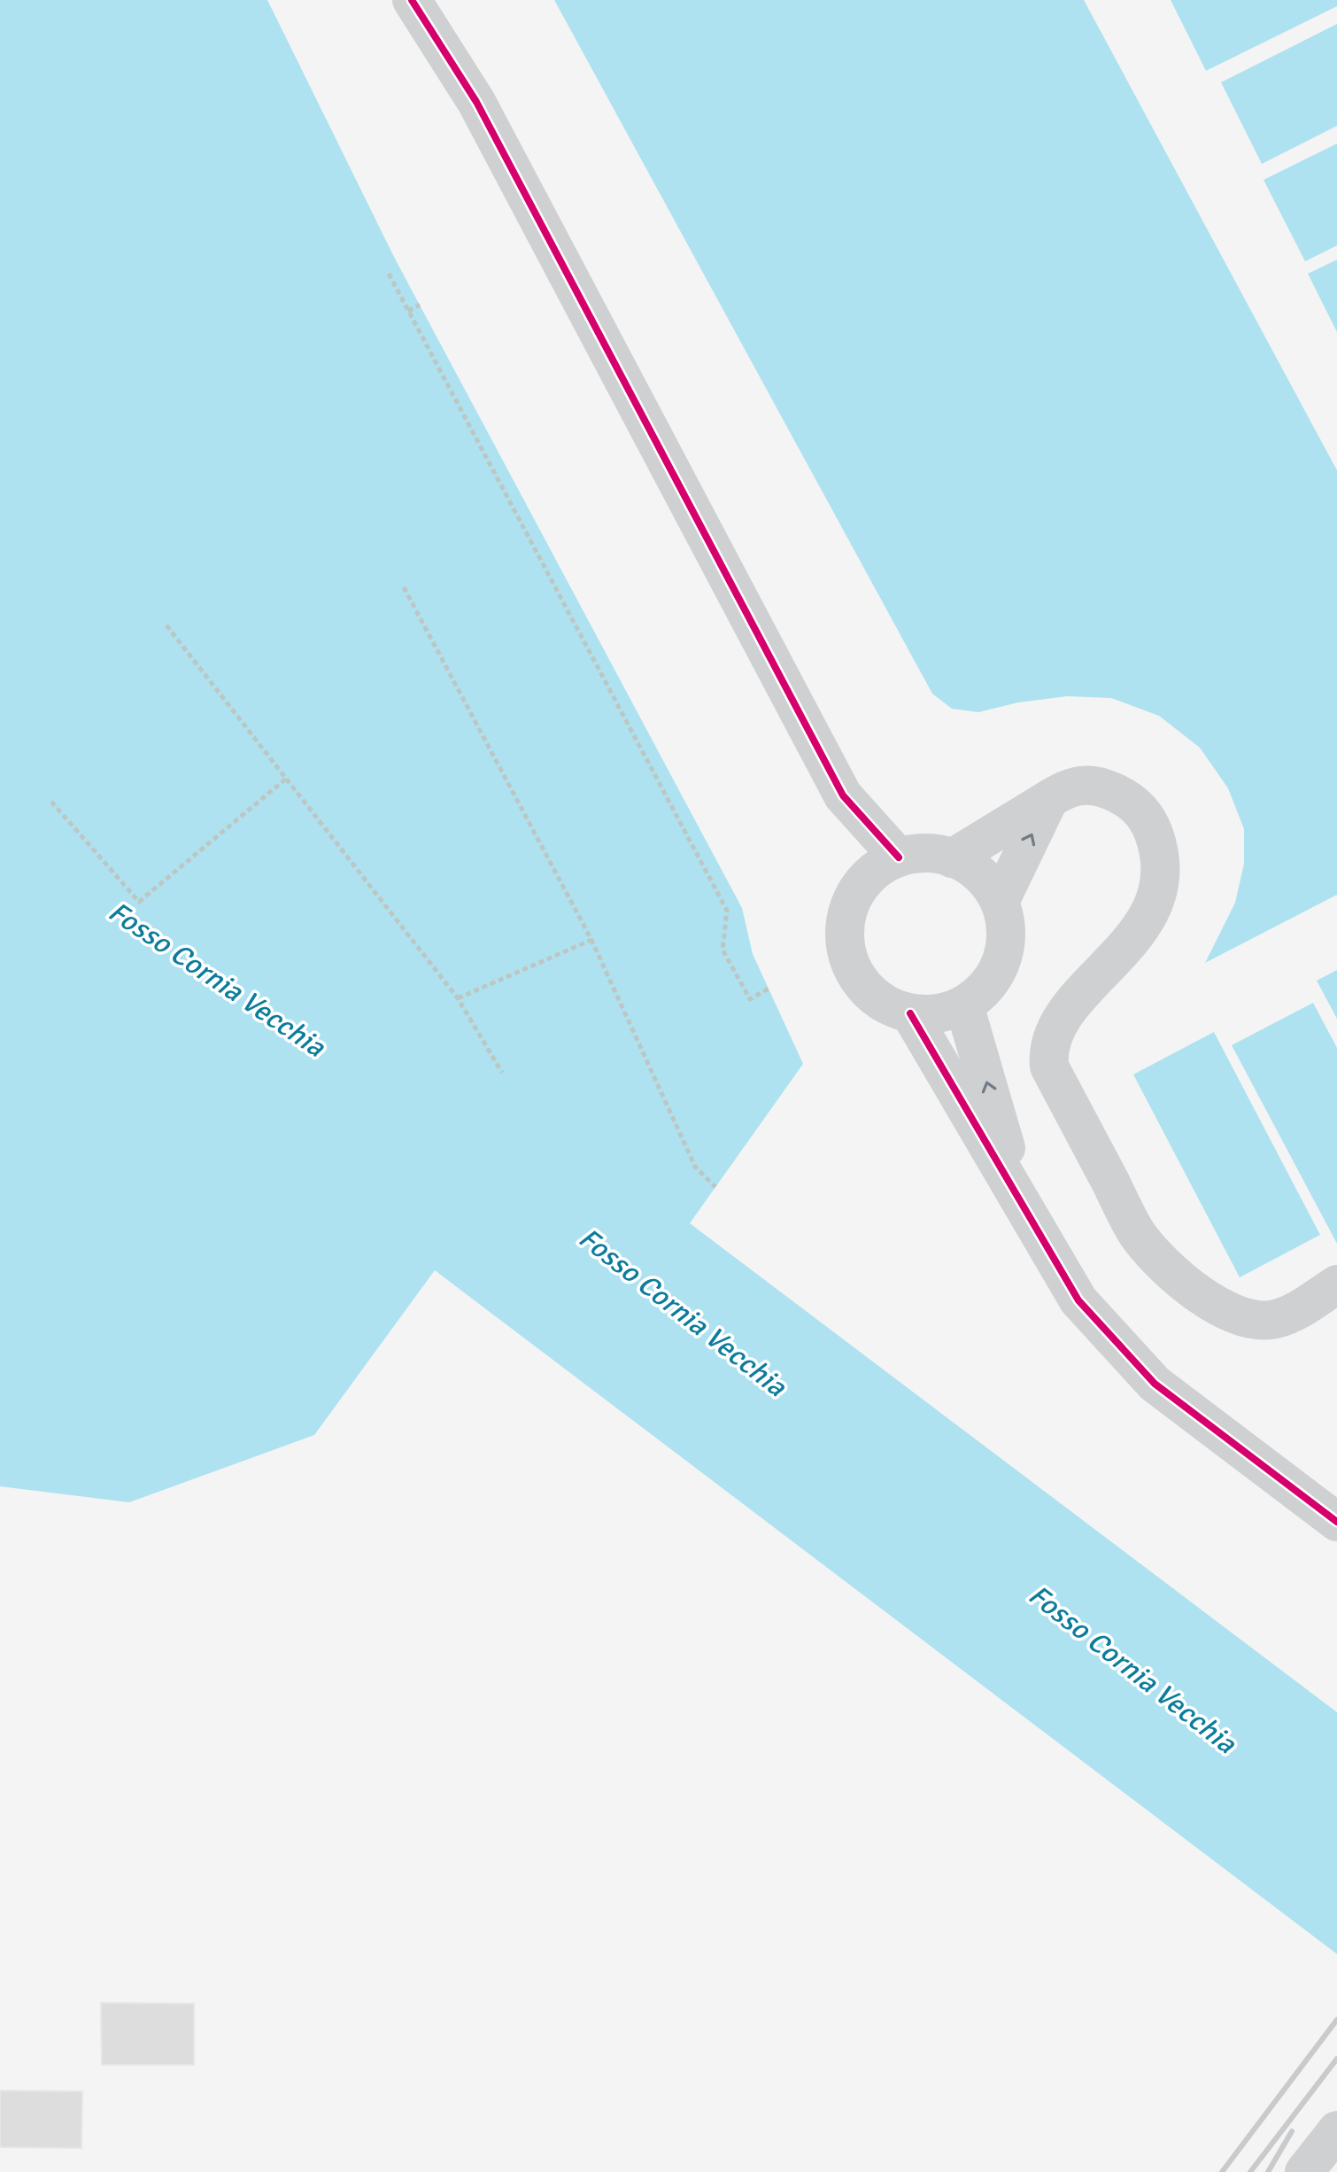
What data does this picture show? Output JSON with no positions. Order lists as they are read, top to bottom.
{
  "water": ["Fosso Cornia Vecchia"]
}
